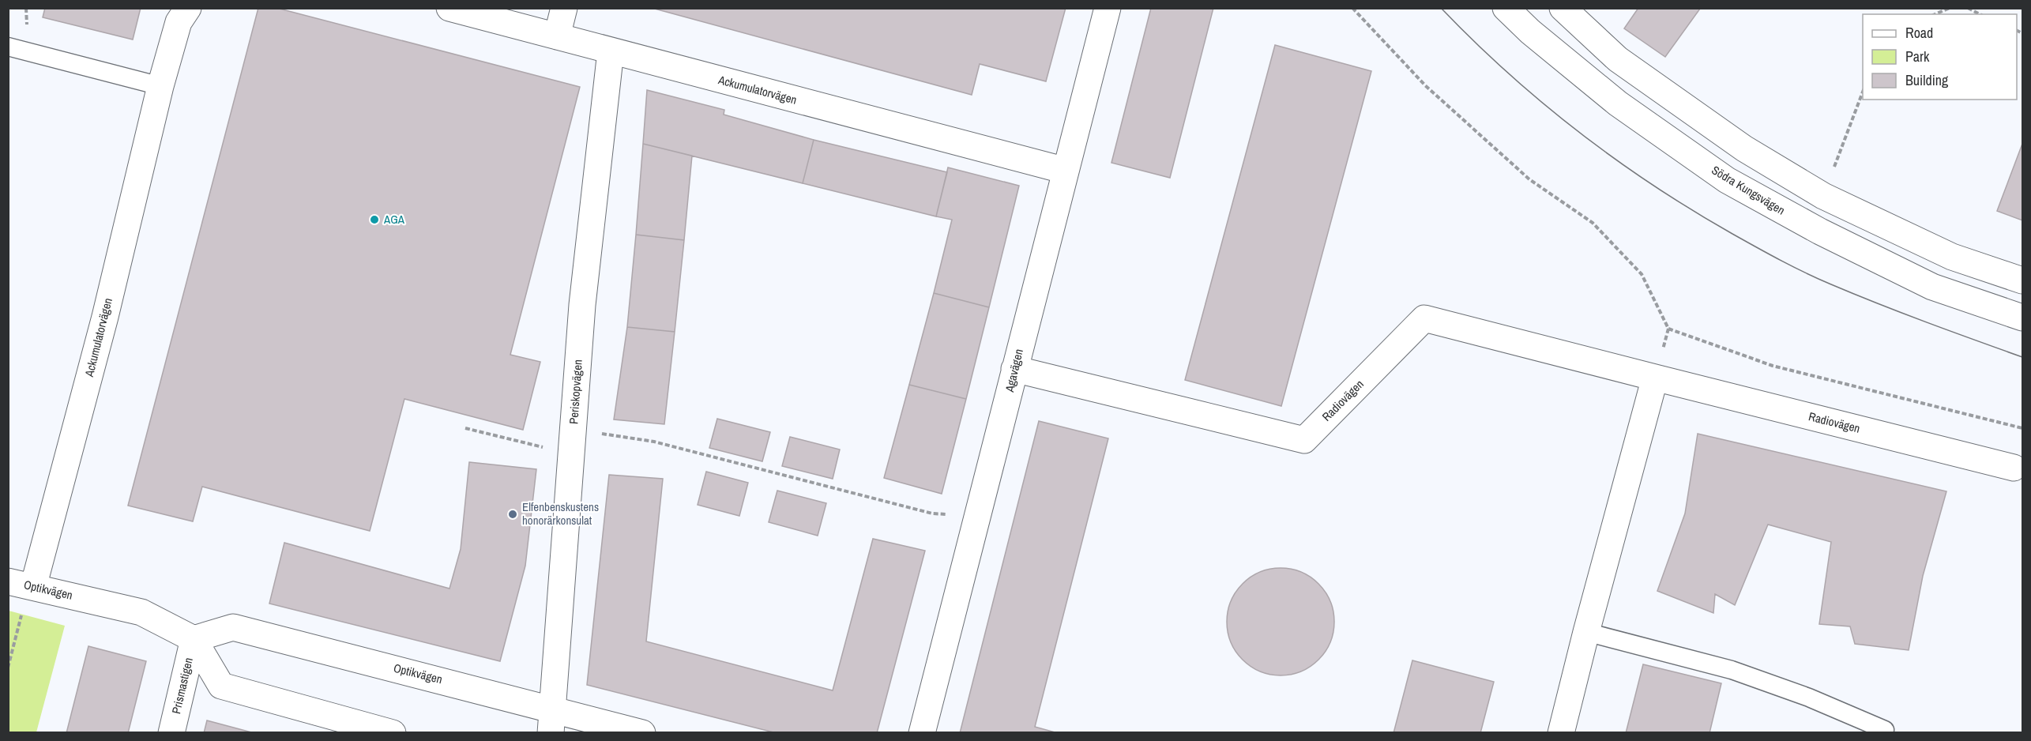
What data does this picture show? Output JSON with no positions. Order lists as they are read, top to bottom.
{
  "streets": {
    "street": [
      "Ackumulatorvägen",
      "Södra Kungsvägen",
      "Agavägen",
      "Periskopvägen",
      "Radiovägen",
      "Optikvägen",
      "Prismastigen"
    ]
  },
  "crossings": [
    ["Ackumulatorvägen", "Agavägen"],
    ["Ackumulatorvägen", "Periskopvägen"],
    ["Ackumulatorvägen", "Optikvägen"],
    ["Agavägen", "Radiovägen"],
    ["Periskopvägen", "Optikvägen"],
    ["Optikvägen", "Prismastigen"]
  ],
  "places": ["AGA", "Elfenbenskustens honorärkonsulat"],
  "legend": ["Road", "Park", "Building"]
}
